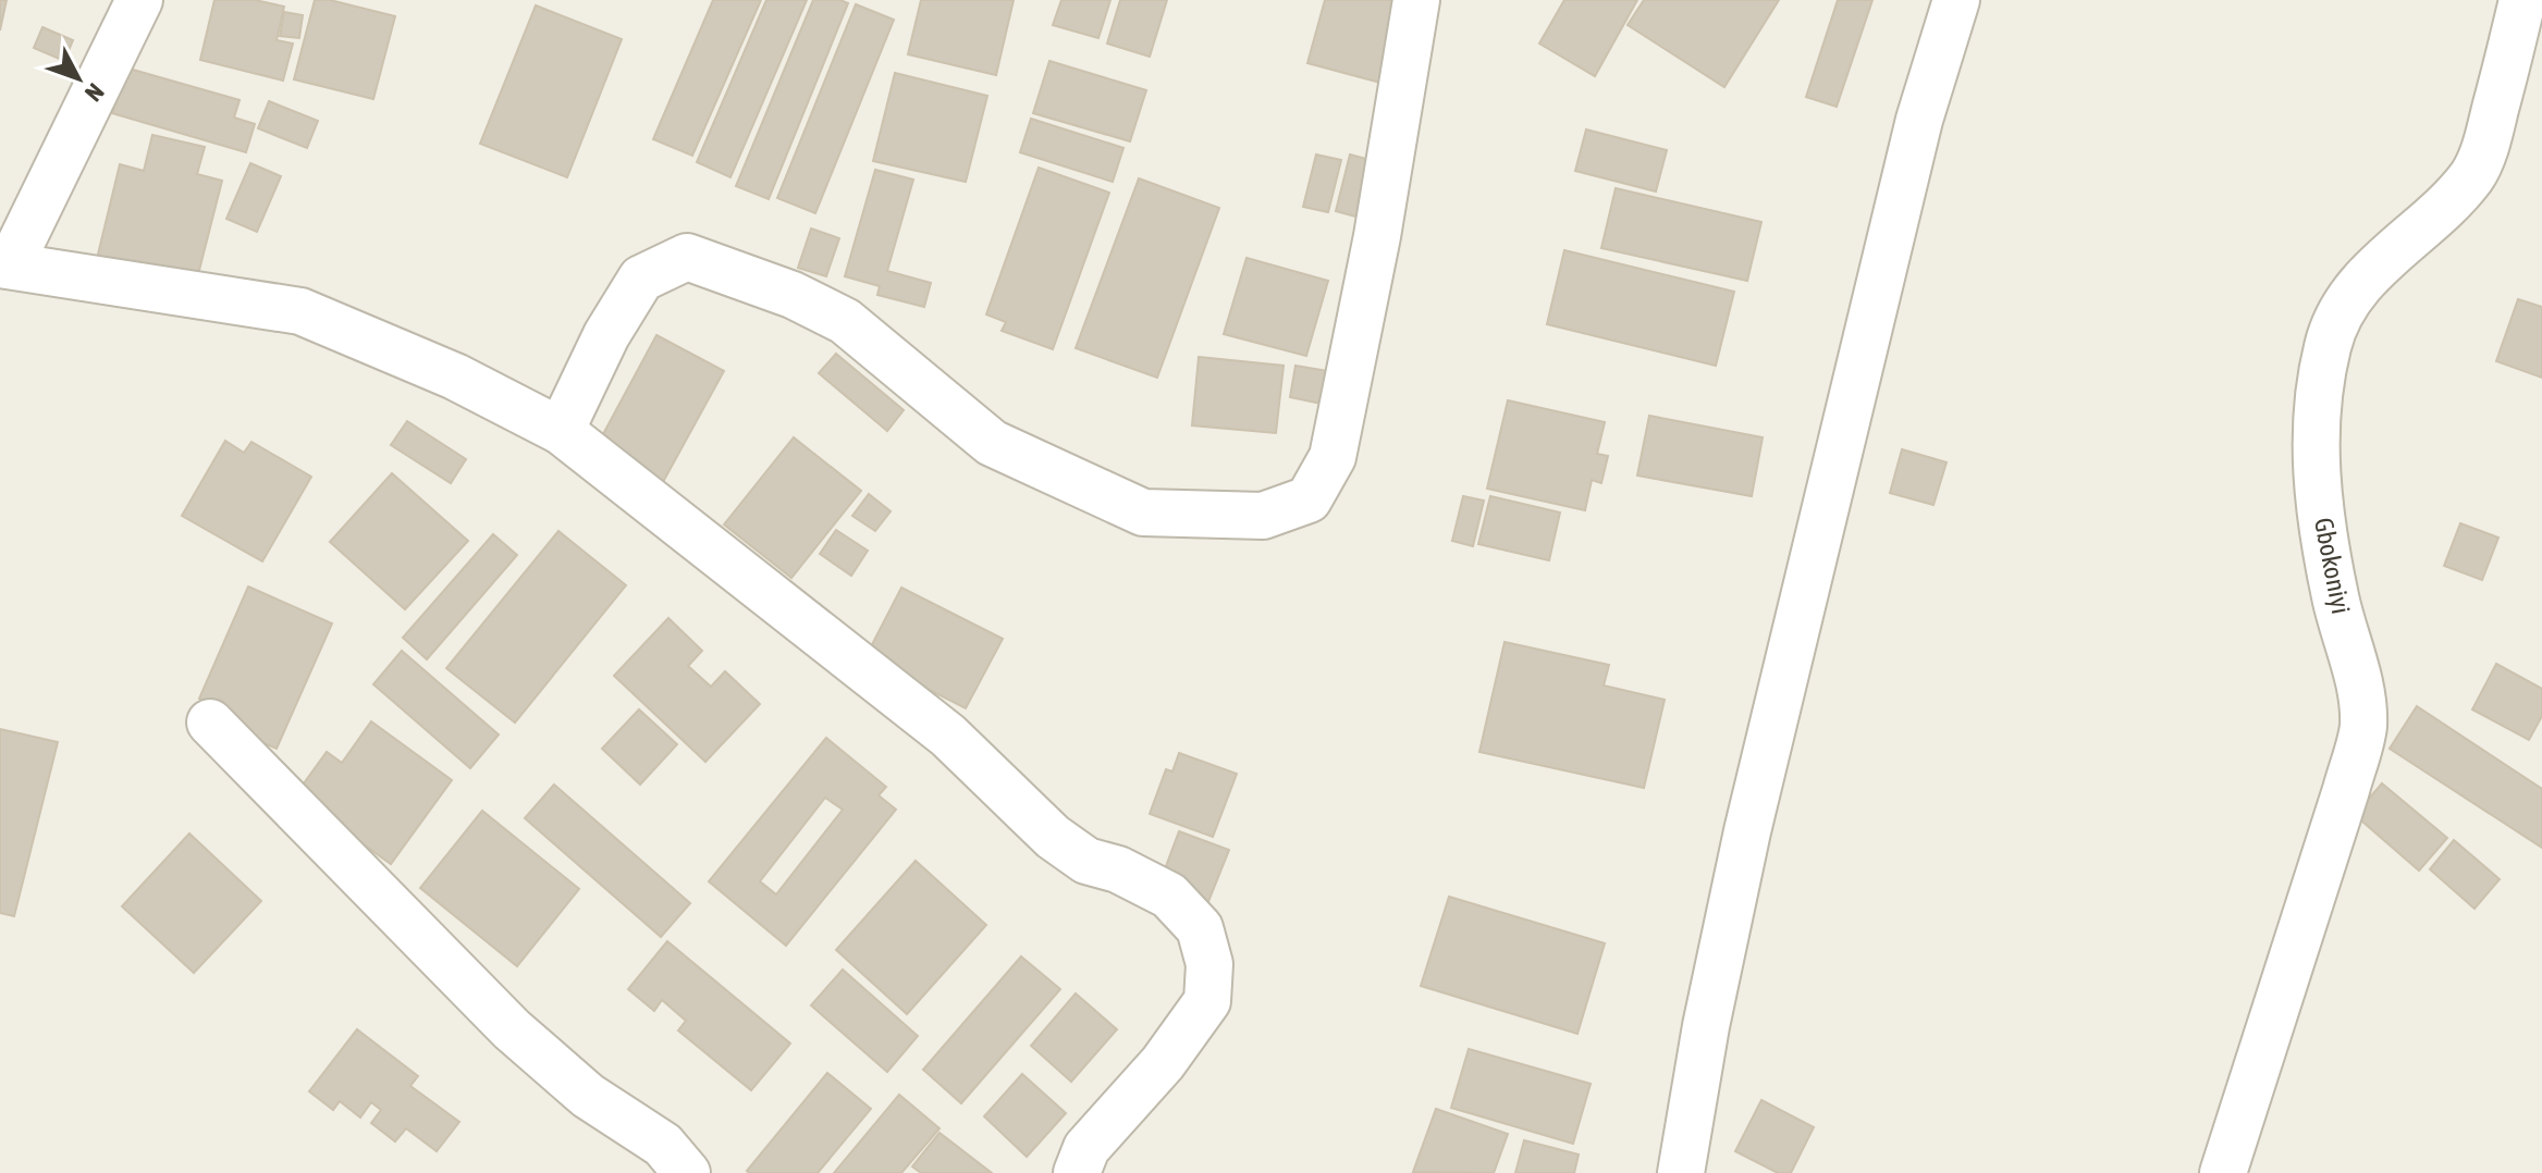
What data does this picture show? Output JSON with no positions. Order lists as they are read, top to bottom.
{
  "streets": {
    "street": ["Gbokoniyi"]
  },
  "north": "bottom right"
}
